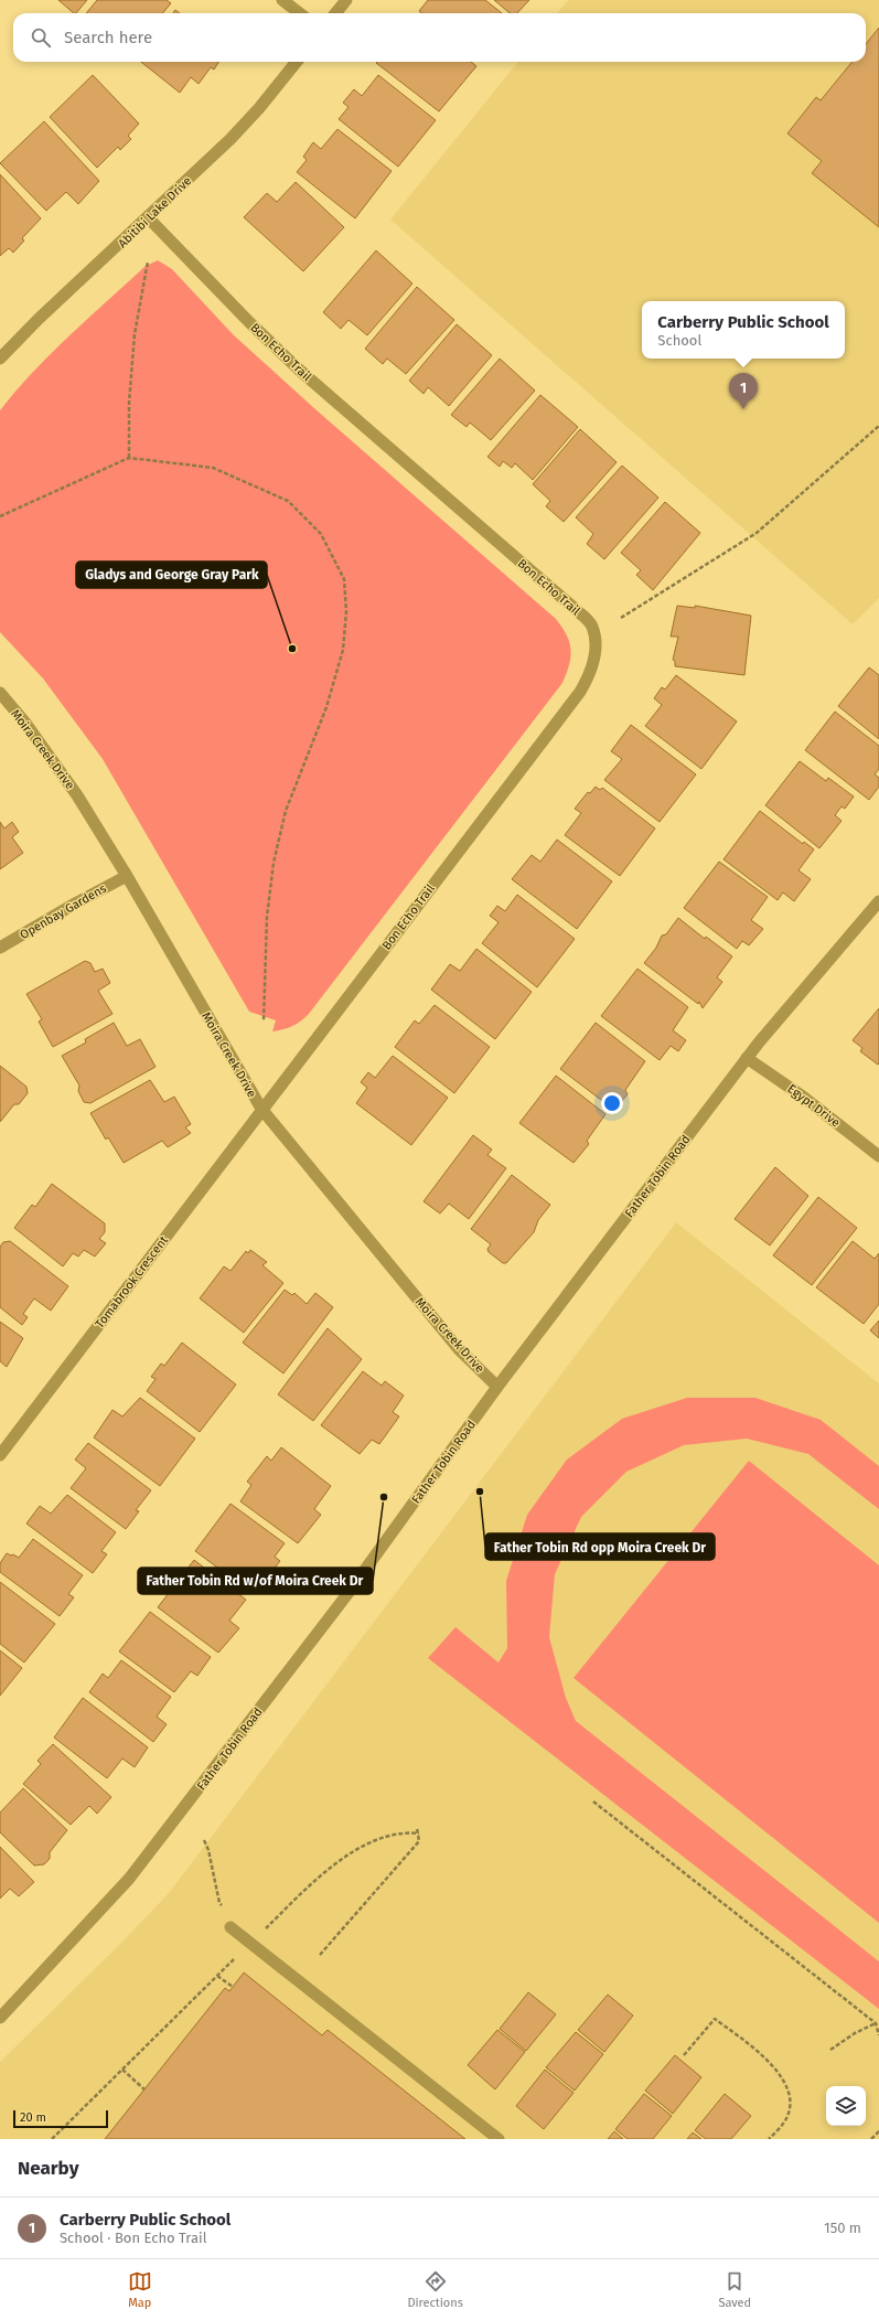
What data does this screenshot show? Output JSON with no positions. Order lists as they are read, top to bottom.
{
  "streets": {
    "street": [
      "Abitibi Lake Drive",
      "Bon Echo Trail",
      "Moira Creek Drive",
      "Openbay Gardens",
      "Egypt Drive",
      "Father Tobin Road",
      "Tomabrook Crescent"
    ]
  },
  "crossings": [
    ["Abitibi Lake Drive", "Bon Echo Trail"],
    ["Bon Echo Trail", "Moira Creek Drive"],
    ["Bon Echo Trail", "Tomabrook Crescent"],
    ["Moira Creek Drive", "Openbay Gardens"],
    ["Moira Creek Drive", "Father Tobin Road"],
    ["Moira Creek Drive", "Tomabrook Crescent"],
    ["Egypt Drive", "Father Tobin Road"]
  ],
  "places": ["Gladys and George Gray Park", "Father Tobin Rd opp Moira Creek Dr", "Father Tobin Rd w/of Moira Creek Dr"],
  "scale_bar": "20 m",
  "page": {
    "search": "Search here",
    "popup": ["Carberry Public School", "School"],
    "pins": "1",
    "scale": "20 m",
    "heading": "Nearby",
    "list": [
      {
        "mark": "1",
        "name": "Carberry Public School",
        "note": "School · Bon Echo Trail",
        "value": "150 m"
      }
    ],
    "nav": ["Map", "Directions", "Saved"]
  }
}
